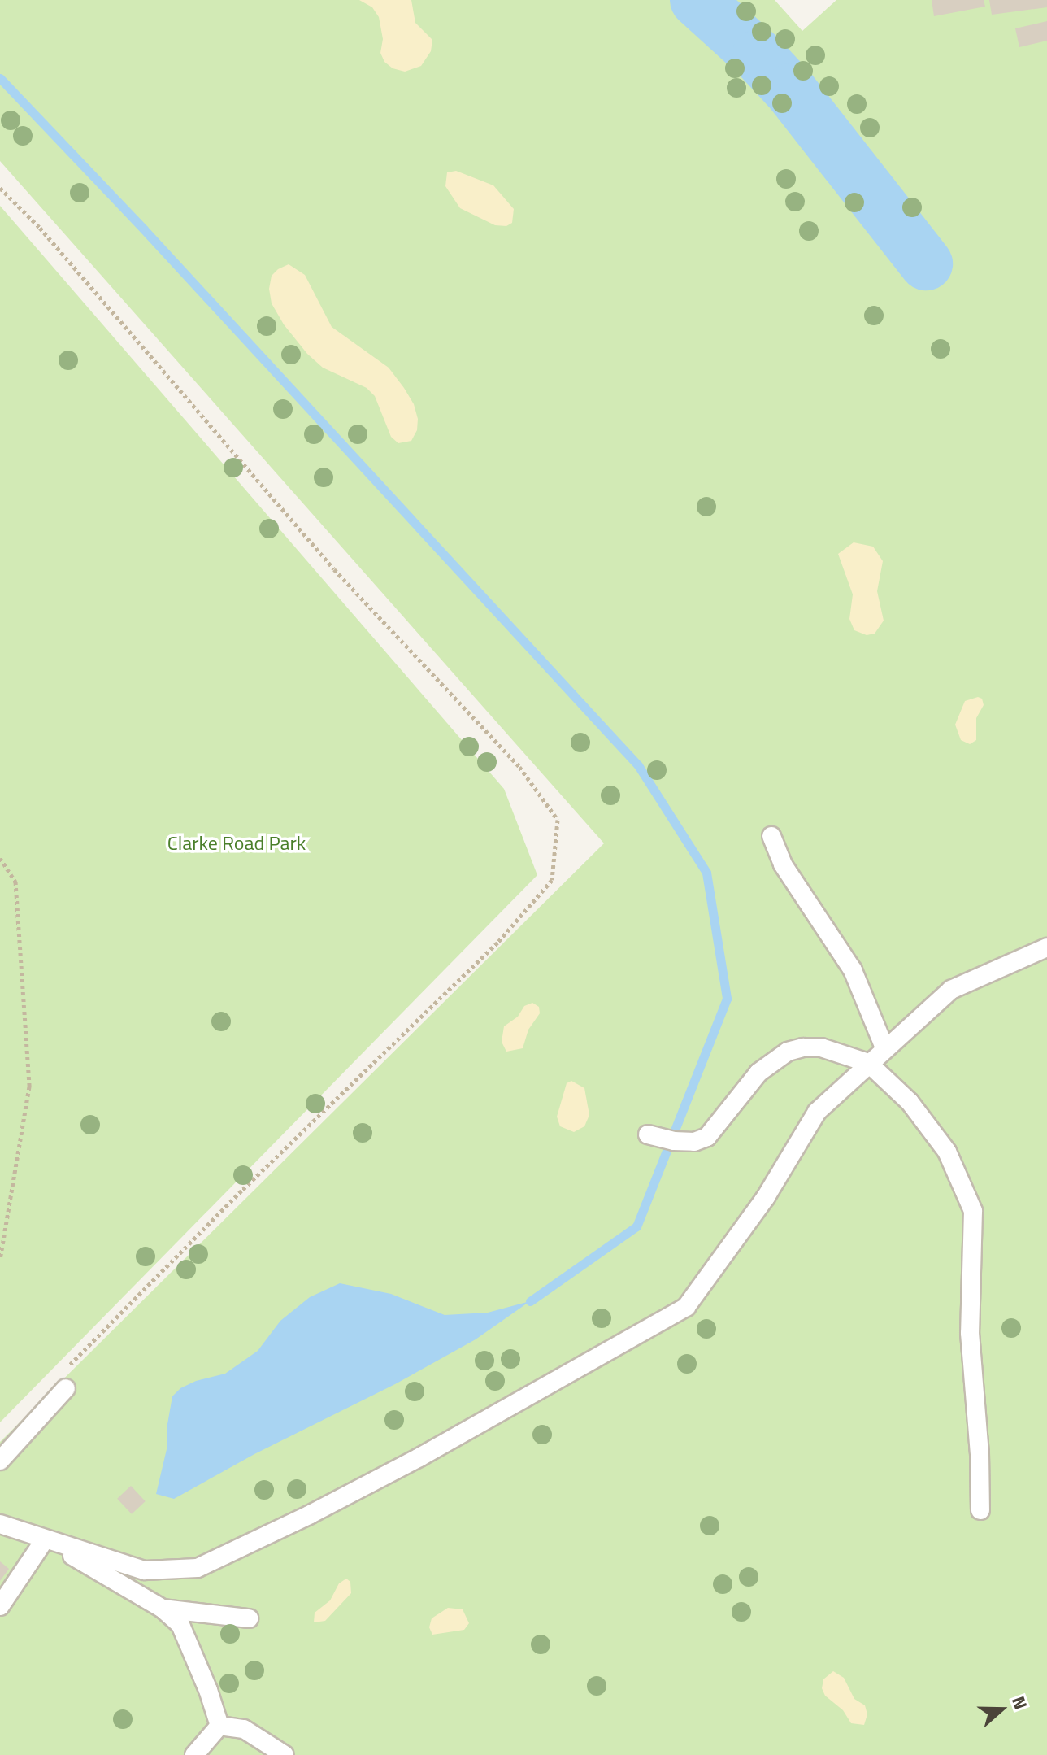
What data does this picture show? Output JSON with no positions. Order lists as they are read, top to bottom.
{
  "parks": ["Clarke Road Park"],
  "north": "right"
}
